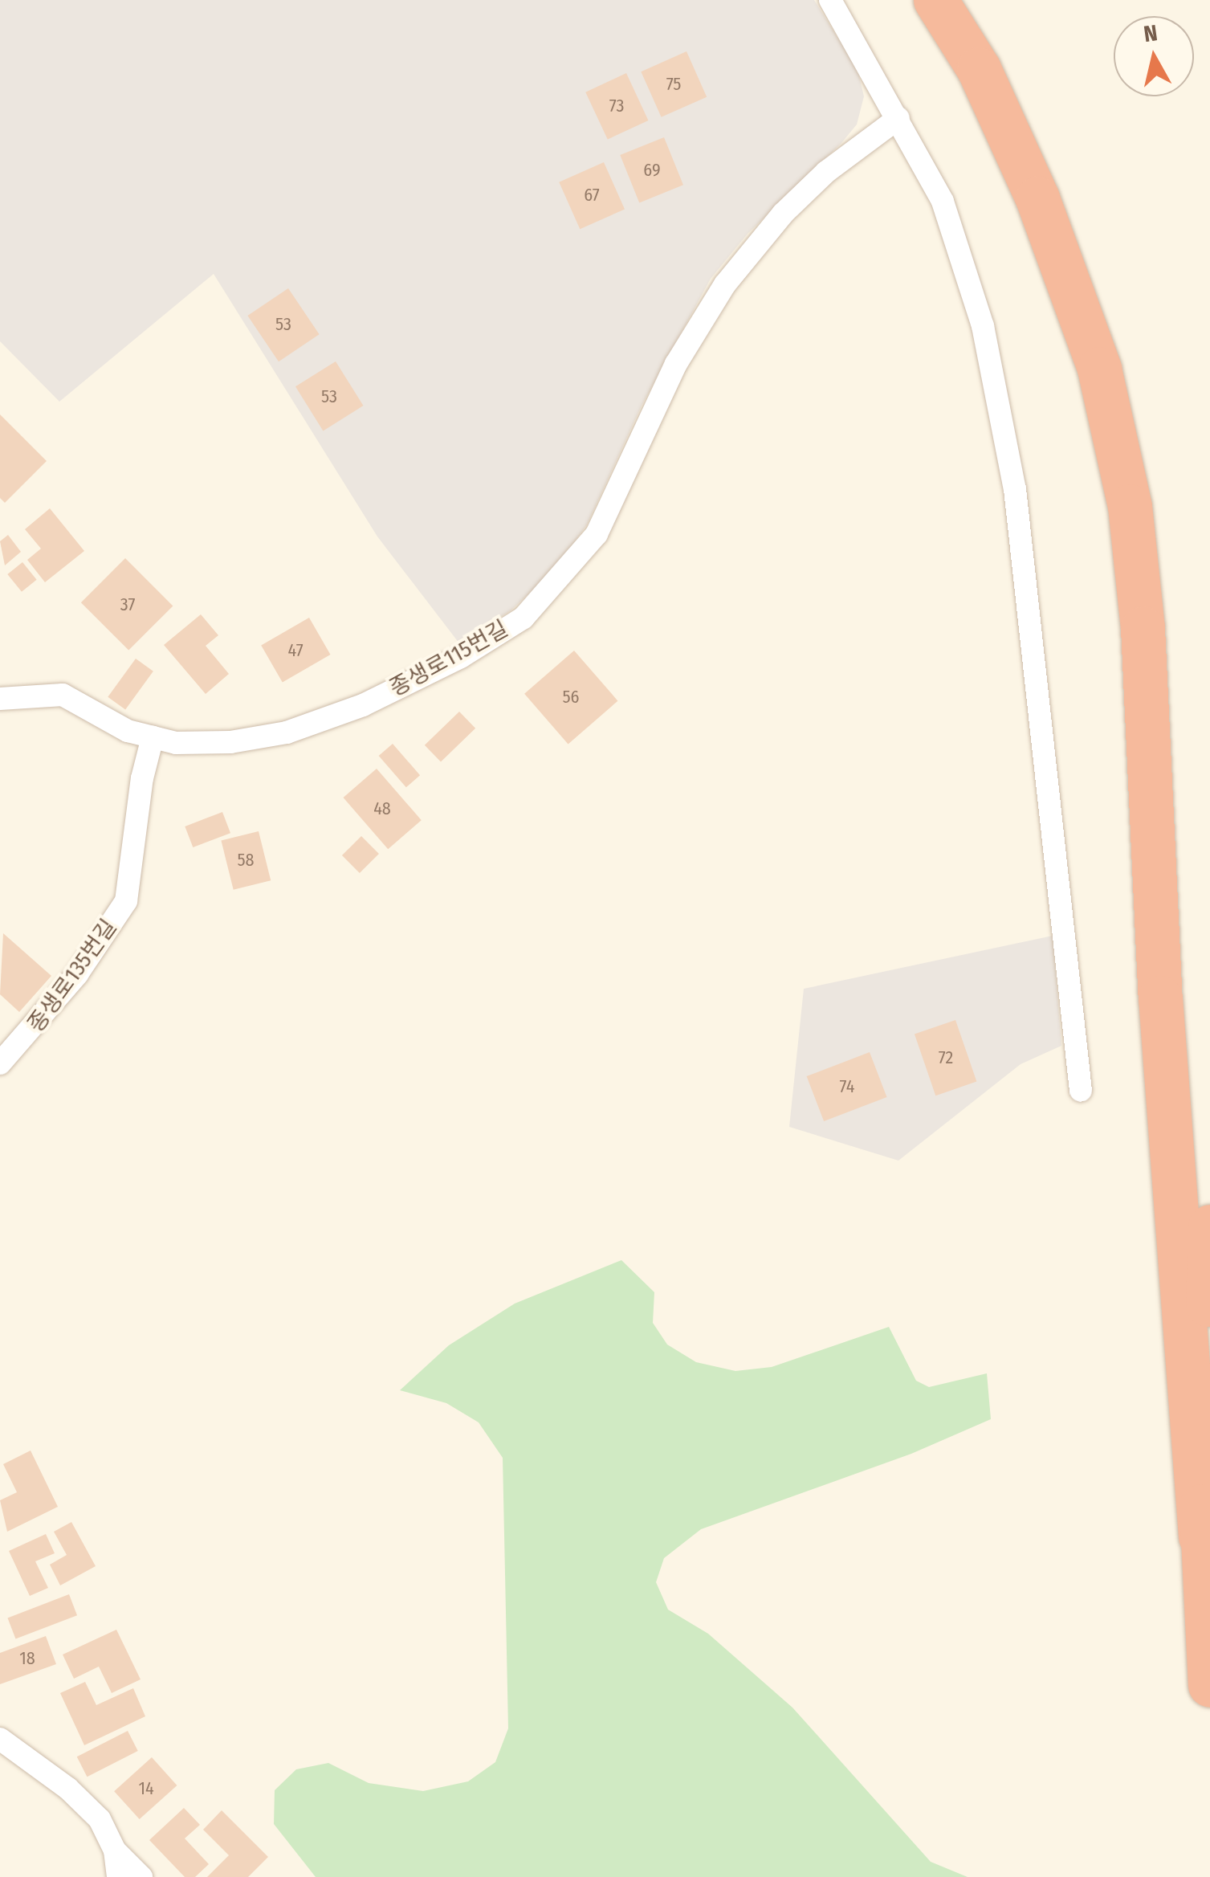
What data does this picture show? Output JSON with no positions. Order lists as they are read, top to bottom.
{
  "streets": {
    "lane": ["종생로115번길", "종생로135번길"]
  },
  "crossings": [
    ["종생로115번길", "종생로135번길"]
  ],
  "house_numbers": [
    "75",
    "73",
    "69",
    "67",
    "53",
    "53",
    "37",
    "47",
    "56",
    "48",
    "58",
    "72",
    "74",
    "18",
    "14"
  ],
  "north": "top"
}
